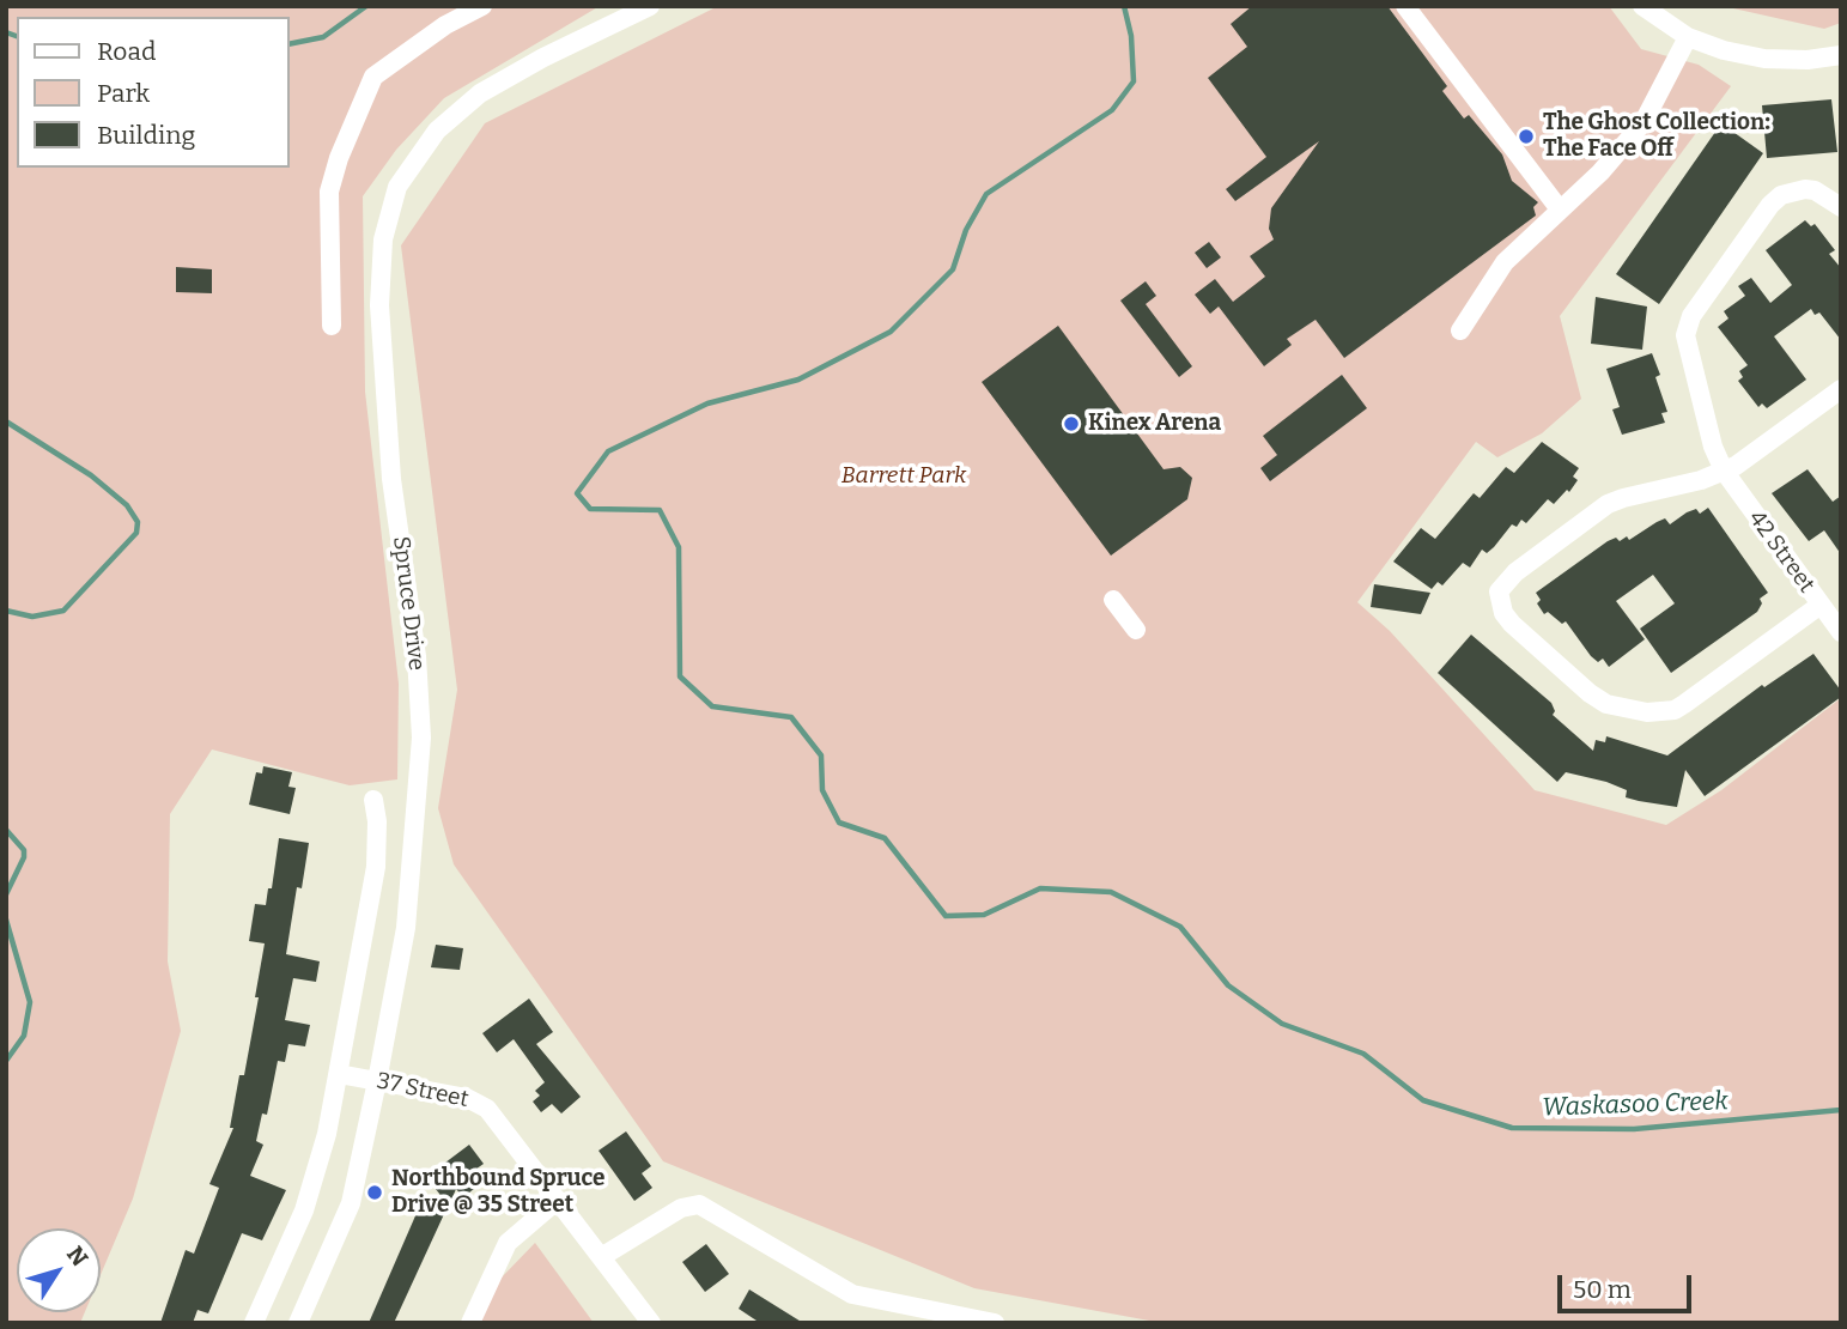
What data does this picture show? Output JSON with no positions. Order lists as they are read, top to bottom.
{
  "streets": {
    "street": ["42 Street", "Spruce Drive", "37 Street"]
  },
  "crossings": [
    ["Spruce Drive", "37 Street"]
  ],
  "water": ["Waskasoo Creek"],
  "parks": ["Barrett Park"],
  "places": ["The Ghost Collection: The Face Off", "Kinex Arena", "Northbound Spruce Drive @ 35 Street"],
  "legend": ["Road", "Park", "Building"],
  "scale_bar": "50 m",
  "north": "top right"
}
